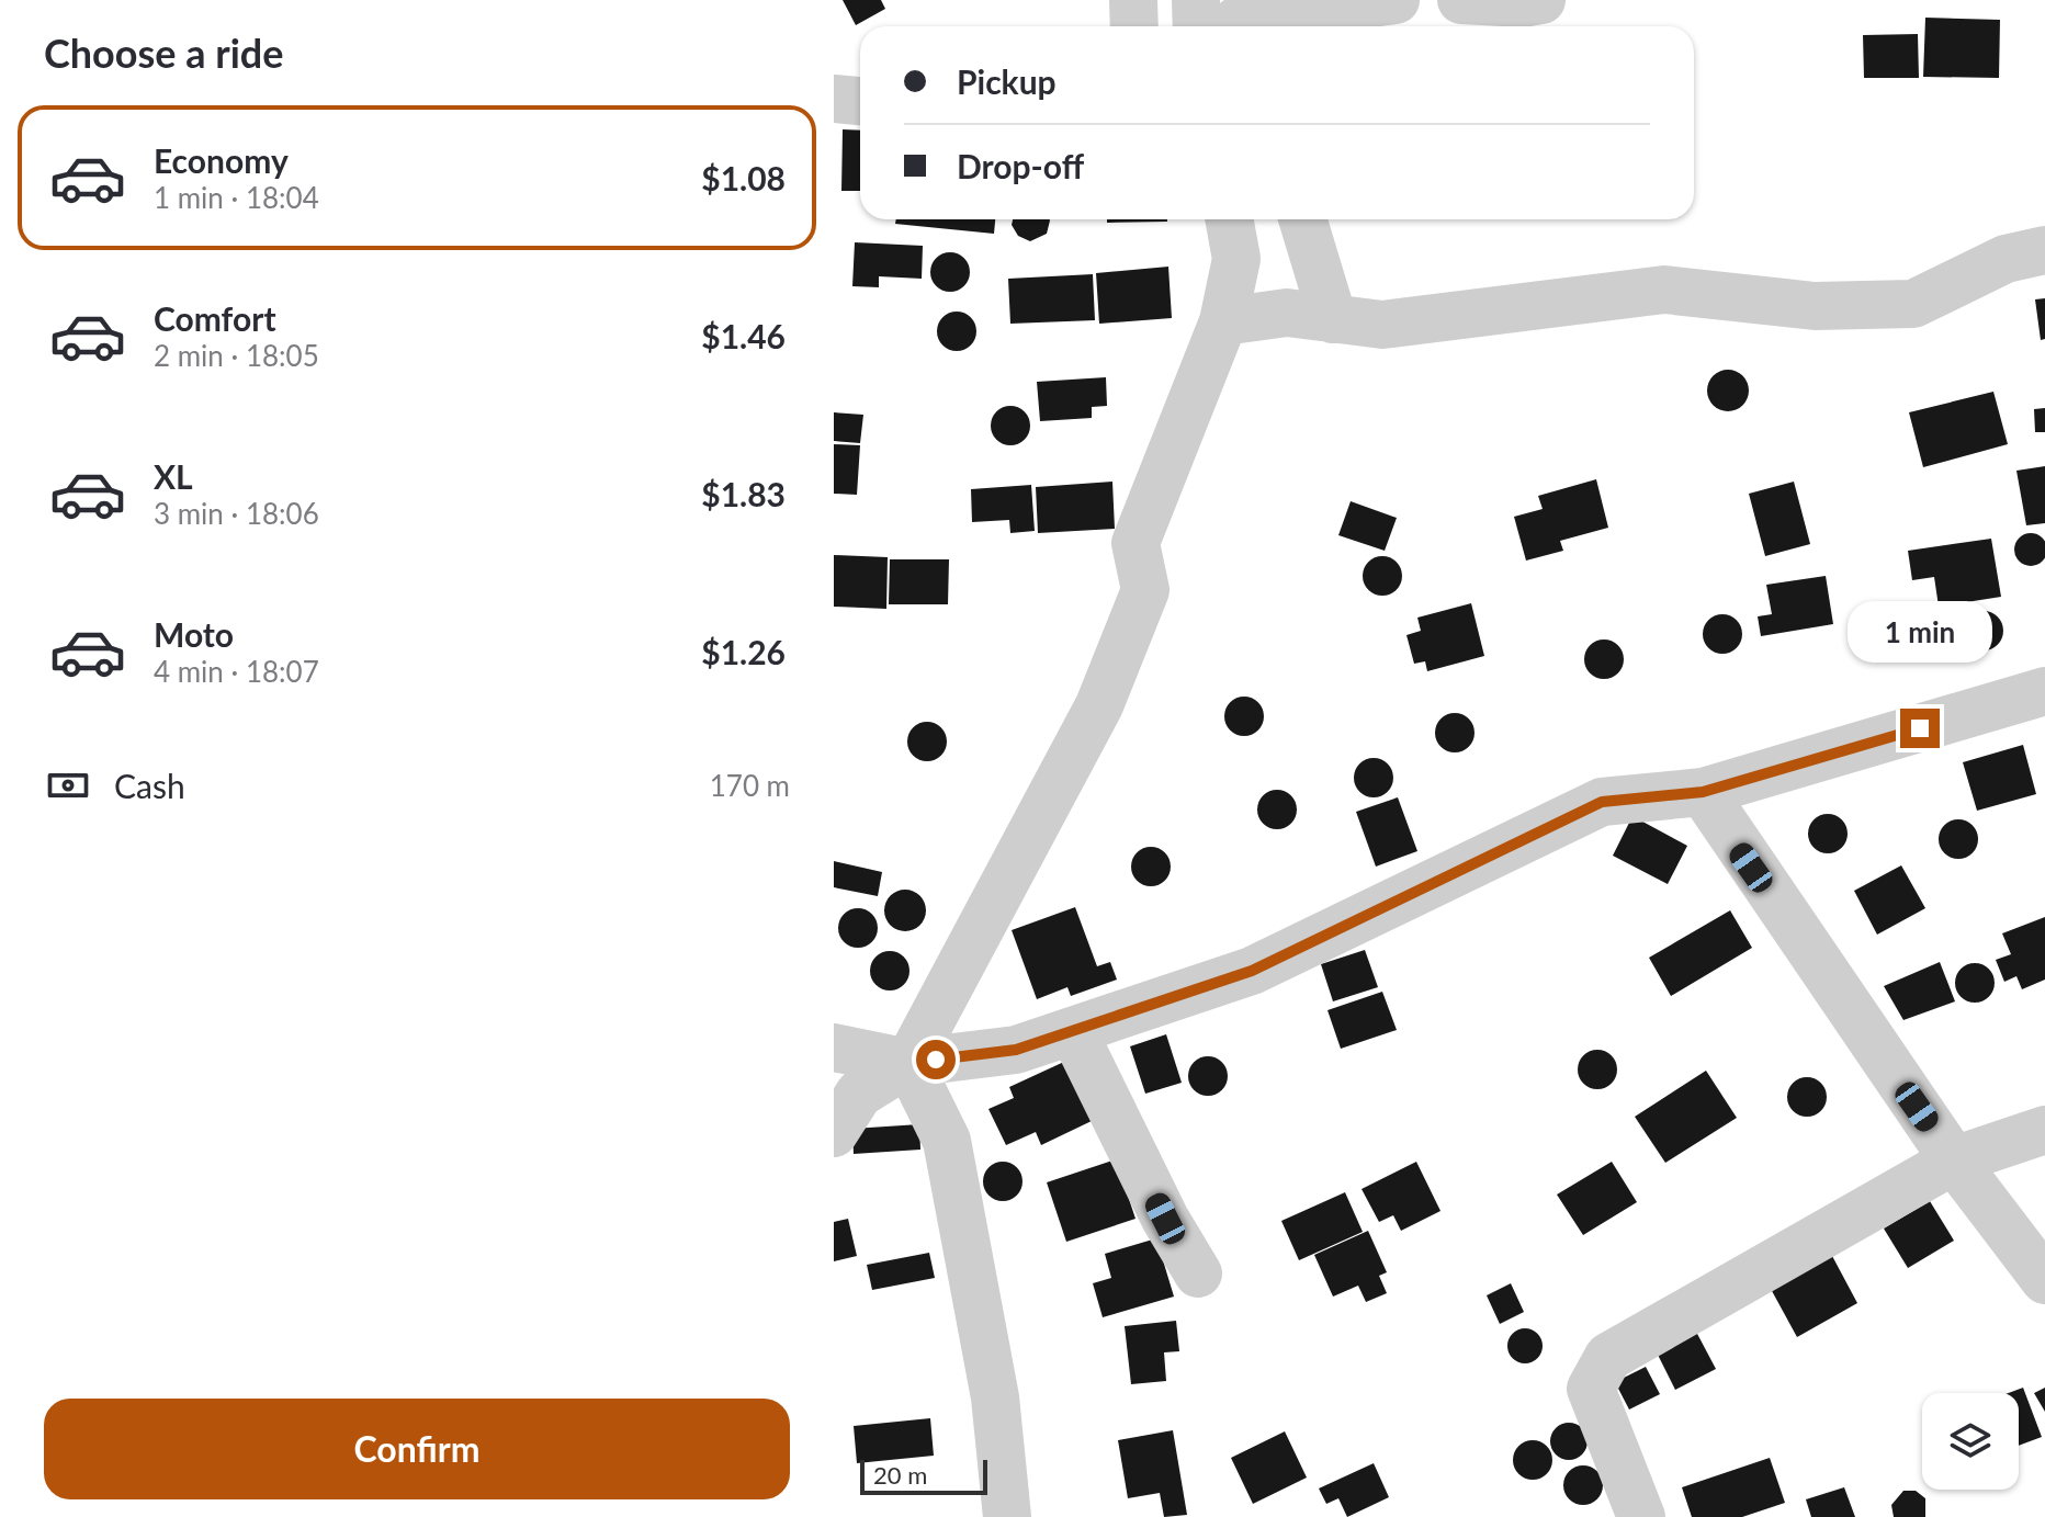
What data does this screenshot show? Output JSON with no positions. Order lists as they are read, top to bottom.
{
  "scale_bar": "20 m",
  "page": {
    "heading": "Choose a ride",
    "banner": ["Pickup", "Drop-off"],
    "list": [
      {
        "name": "Economy",
        "note": "1 min · 18:04",
        "value": "$1.08"
      },
      {
        "name": "Comfort",
        "note": "2 min · 18:05",
        "value": "$1.46"
      },
      {
        "name": "XL",
        "note": "3 min · 18:06",
        "value": "$1.83"
      },
      {
        "name": "Moto",
        "note": "4 min · 18:07",
        "value": "$1.26"
      }
    ],
    "bubble": "1 min",
    "pay": ["Cash", "170 m"],
    "buttons": "Confirm",
    "scale": "20 m"
  }
}
